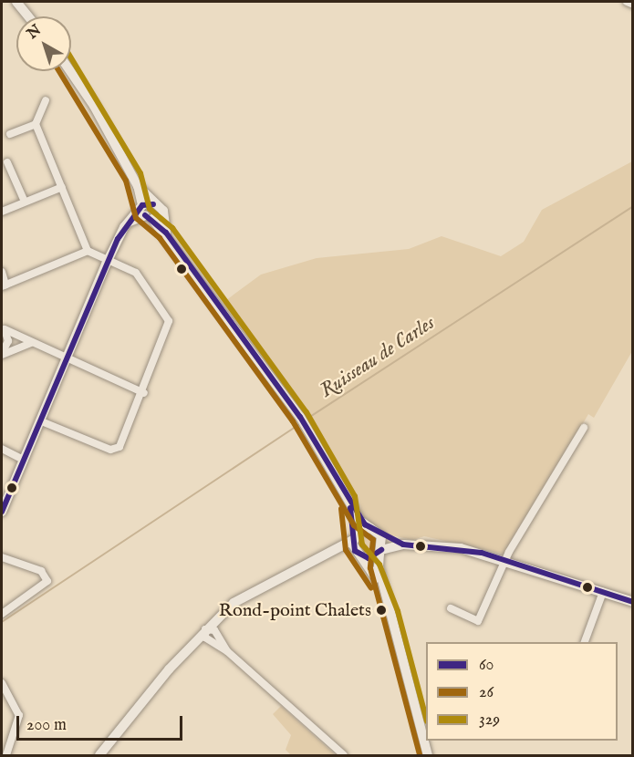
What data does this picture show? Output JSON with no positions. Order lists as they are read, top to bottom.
{
  "water": ["Ruisseau de Carles"],
  "places": ["Rond-point Chalets"],
  "lines": ["transit line 329", "transit line 26", "transit line 60"],
  "legend": ["60", "26", "329"],
  "scale_bar": "200 m",
  "north": "top left"
}
